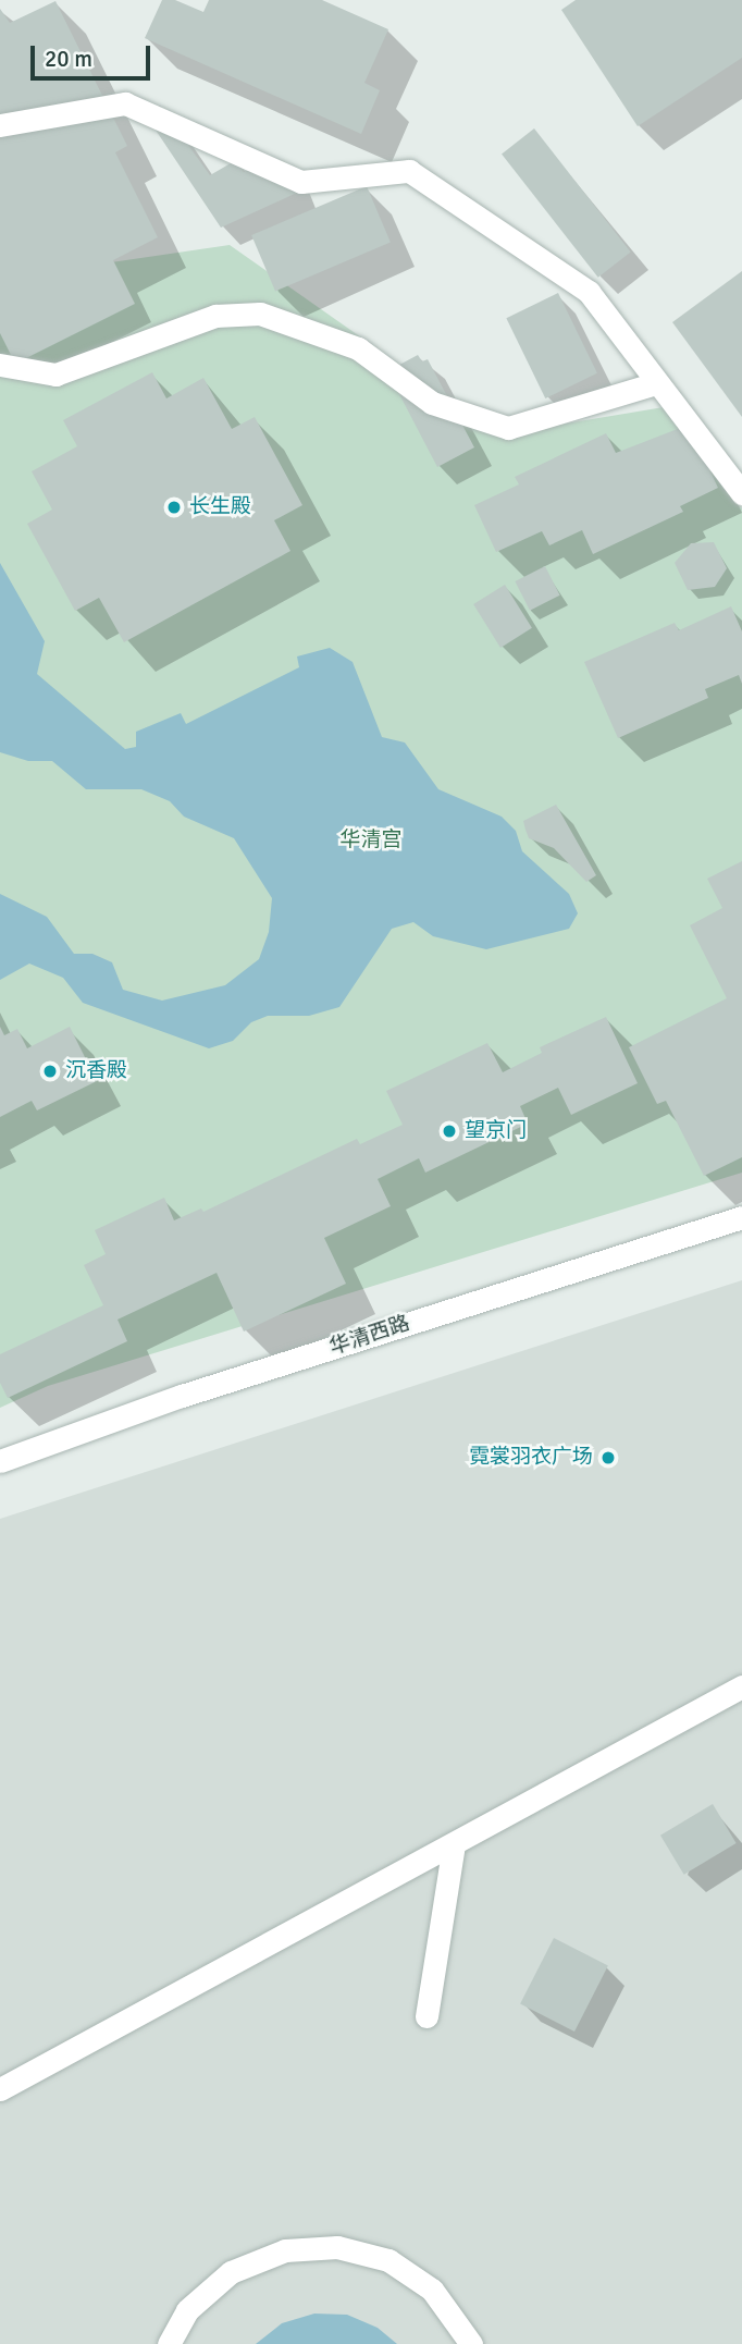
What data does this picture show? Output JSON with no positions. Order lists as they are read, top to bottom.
{
  "streets": {
    "street": ["华清西路"]
  },
  "parks": ["华清宫"],
  "places": [
    "长生殿",
    "沉香殿",
    "望京门",
    "霓裳羽衣广场"
  ],
  "scale_bar": "20 m"
}
